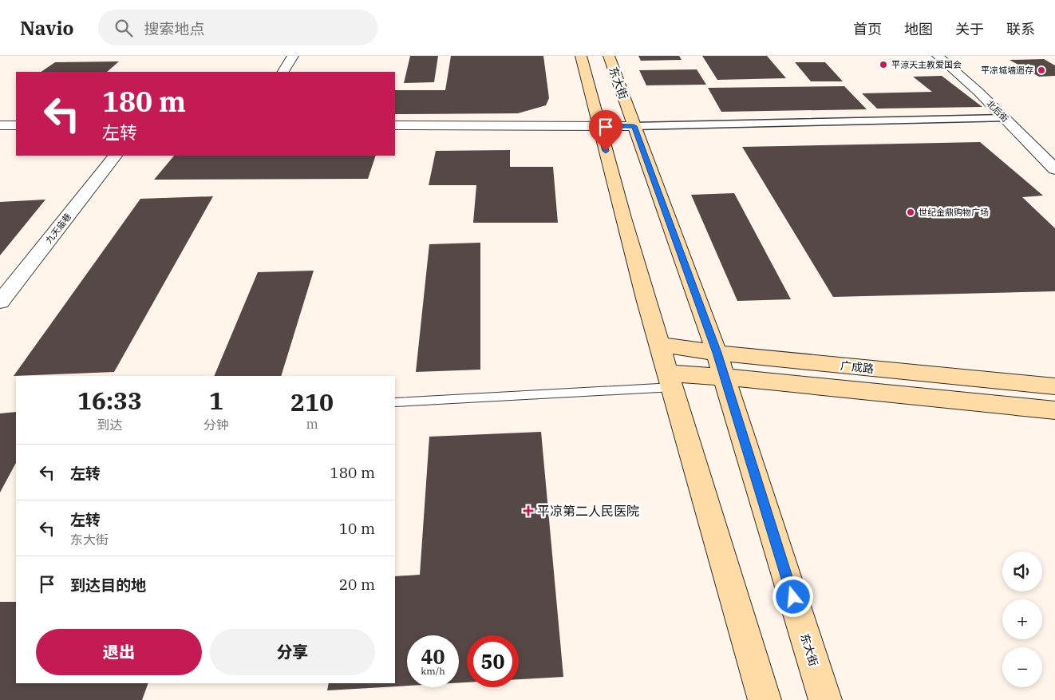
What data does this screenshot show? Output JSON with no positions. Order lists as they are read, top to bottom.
{
  "streets": {
    "main road": ["东大街", "广成路"],
    "street": ["北后街", "九天庙巷"]
  },
  "crossings": [
    ["东大街", "广成路"]
  ],
  "places": {
    "other": ["平涼天主教爱国会", "平凉城墙遗存", "世纪金鼎购物广场"],
    "health": ["平凉第二人民医院"]
  },
  "page": {
    "header": "Navio",
    "search": "搜索地点",
    "nav": [
      "首页",
      "地图",
      "关于",
      "联系"
    ],
    "turn": ["180 m", "左转"],
    "eta": [
      "16:33",
      "到达",
      "1",
      "分钟",
      "210",
      "m"
    ],
    "list": [
      {
        "name": "左转",
        "value": "180 m"
      },
      {
        "name": "左转",
        "note": "东大街",
        "value": "10 m"
      },
      {
        "name": "到达目的地",
        "value": "20 m"
      }
    ],
    "map_buttons": ["+", "−"],
    "buttons": ["退出", "分享"],
    "speed": "40 km/h",
    "limit": "50"
  }
}
